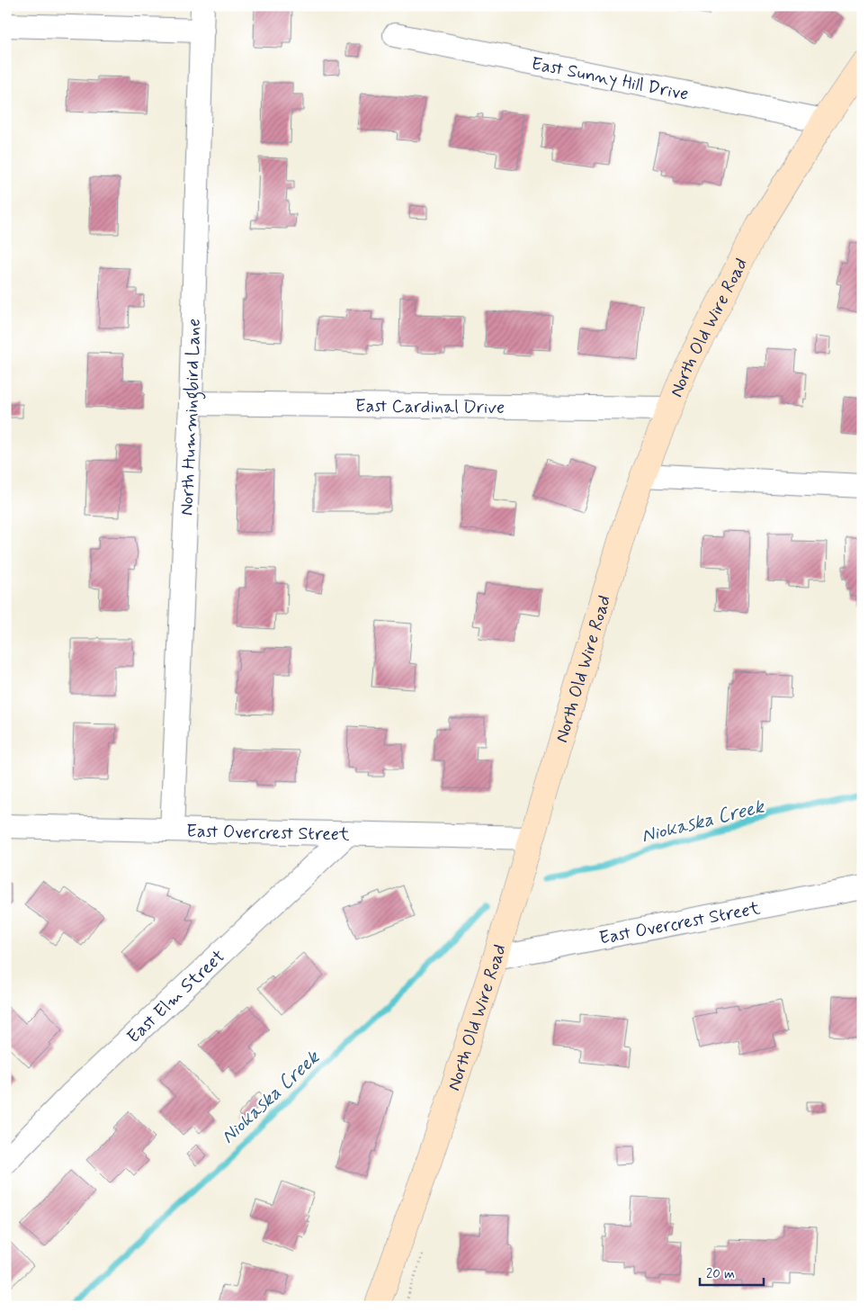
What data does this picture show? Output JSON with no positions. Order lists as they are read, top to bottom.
{
  "streets": {
    "street": [
      "East Sunny Hill Drive",
      "North Old Wire Road",
      "East Cardinal Drive",
      "North Hummingbird Lane",
      "East Overcrest Street",
      "East Elm Street"
    ]
  },
  "crossings": [
    ["East Sunny Hill Drive", "North Old Wire Road"],
    ["North Old Wire Road", "East Cardinal Drive"],
    ["North Old Wire Road", "East Overcrest Street"],
    ["East Cardinal Drive", "North Hummingbird Lane"],
    ["North Hummingbird Lane", "East Overcrest Street"],
    ["East Overcrest Street", "East Elm Street"]
  ],
  "water": ["Niokaska Creek"],
  "scale_bar": "20 m"
}
